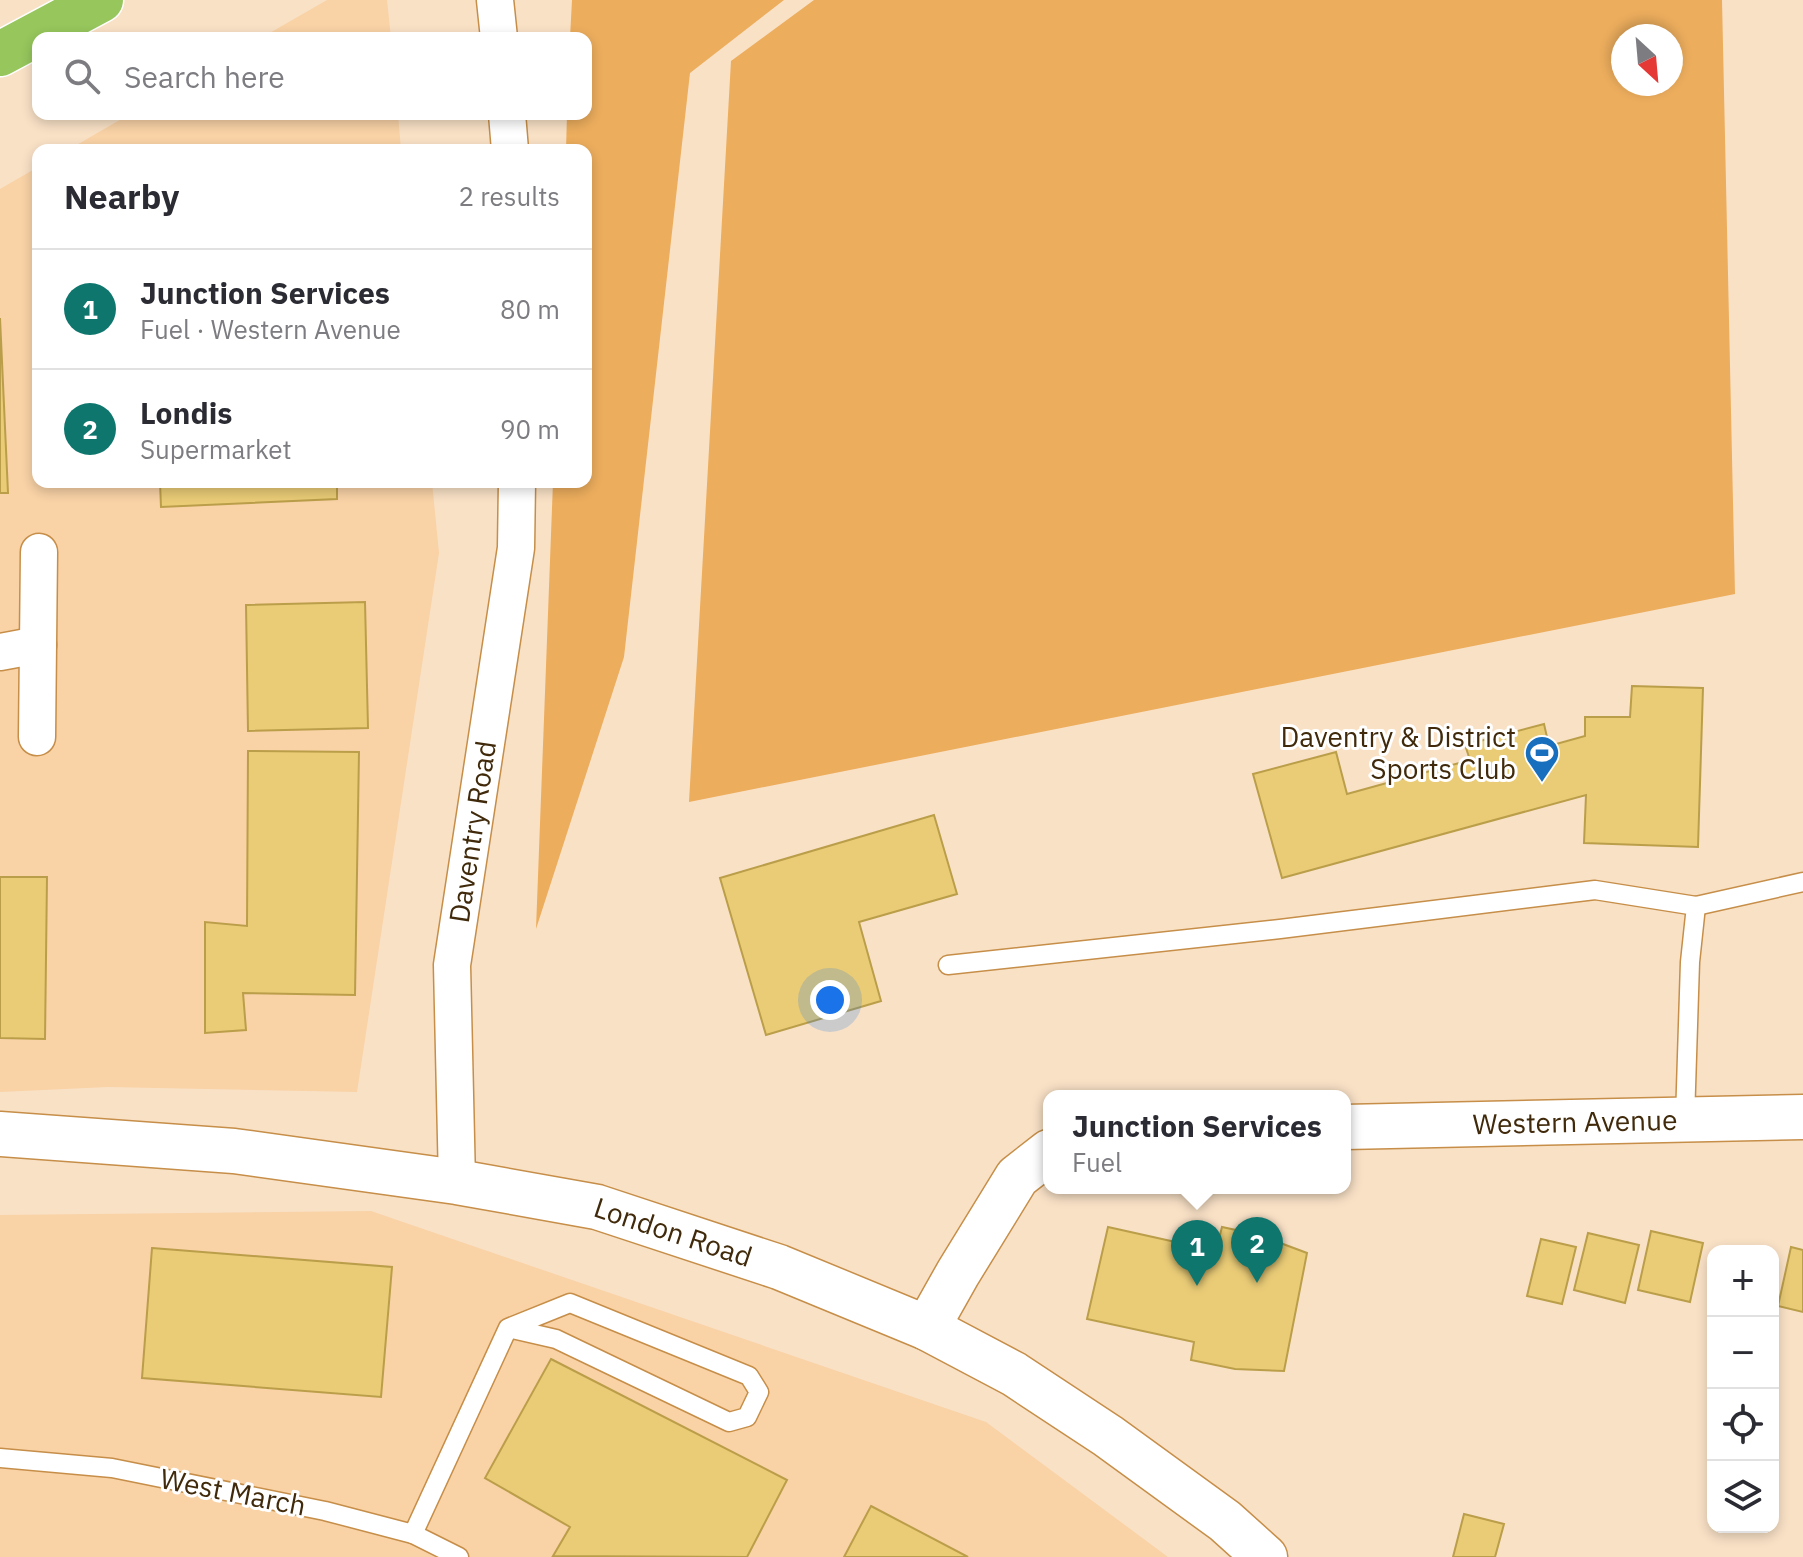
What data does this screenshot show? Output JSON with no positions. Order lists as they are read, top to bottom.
{
  "streets": {
    "main road": ["Western Avenue", "London Road"],
    "street": ["Daventry Road"],
    "lane": ["West March"]
  },
  "crossings": [
    ["Daventry Road", "London Road"]
  ],
  "places": {
    "sports": ["Daventry & District Sports Club"]
  },
  "north": "bottom right",
  "page": {
    "search": "Search here",
    "heading": ["Nearby", "2 results"],
    "list": [
      {
        "mark": "1",
        "name": "Junction Services",
        "note": "Fuel · Western Avenue",
        "value": "80 m"
      },
      {
        "mark": "2",
        "name": "Londis",
        "note": "Supermarket",
        "value": "90 m"
      }
    ],
    "popup": ["Junction Services", "Fuel"],
    "pins": ["2", "1"],
    "map_buttons": ["+", "−"]
  }
}
